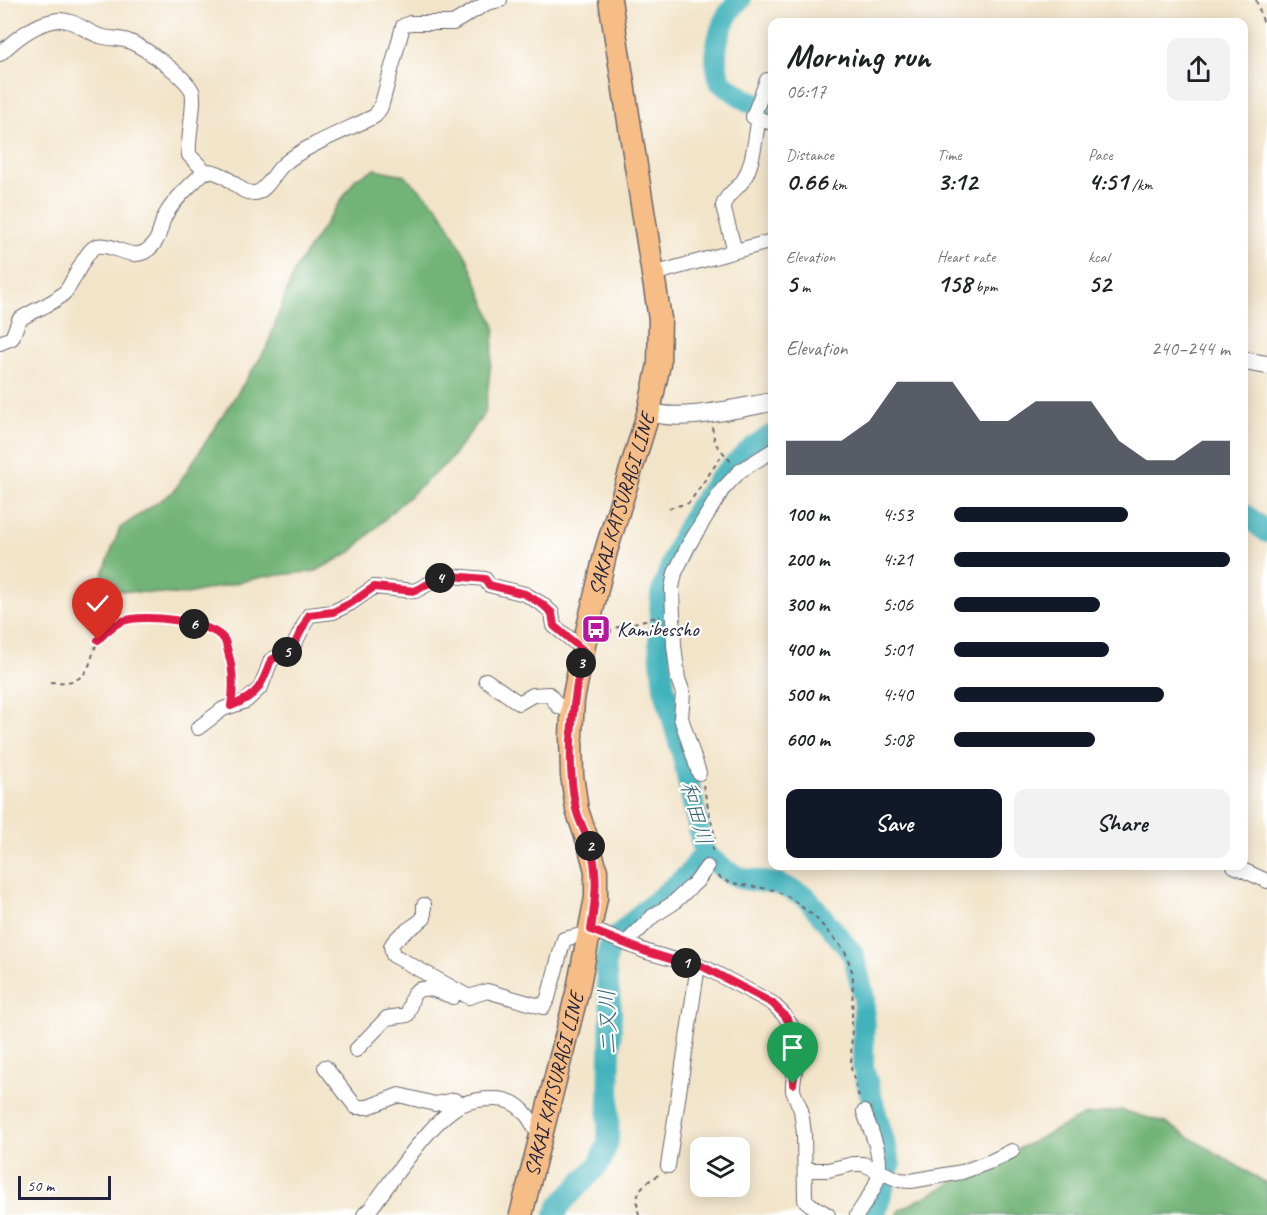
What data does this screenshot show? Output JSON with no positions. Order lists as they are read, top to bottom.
{
  "streets": {
    "main road": ["SAKAI KATSURAGI LINE"]
  },
  "water": ["和田川", "二又川"],
  "places": {
    "bus stop": ["Kamibessho"]
  },
  "scale_bar": "50 m",
  "page": {
    "heading": ["Morning run", "06:17"],
    "stats": [
      ["Distance", "0.66 km"],
      ["Time", "3:12"],
      ["Pace", "4:51 /km"],
      ["Elevation", "5 m"],
      ["Heart rate", "158 bpm"],
      ["kcal", "52"]
    ],
    "chart": ["Elevation", "240–244 m"],
    "list": [
      {
        "name": "100 m",
        "note": "4:53"
      },
      {
        "name": "200 m",
        "note": "4:21"
      },
      {
        "name": "300 m",
        "note": "5:06"
      },
      {
        "name": "400 m",
        "note": "5:01"
      },
      {
        "name": "500 m",
        "note": "4:40"
      },
      {
        "name": "600 m",
        "note": "5:08"
      }
    ],
    "pins": [
      "4",
      "6",
      "5",
      "3",
      "2",
      "1"
    ],
    "buttons": ["Save", "Share"],
    "scale": "50 m"
  }
}
